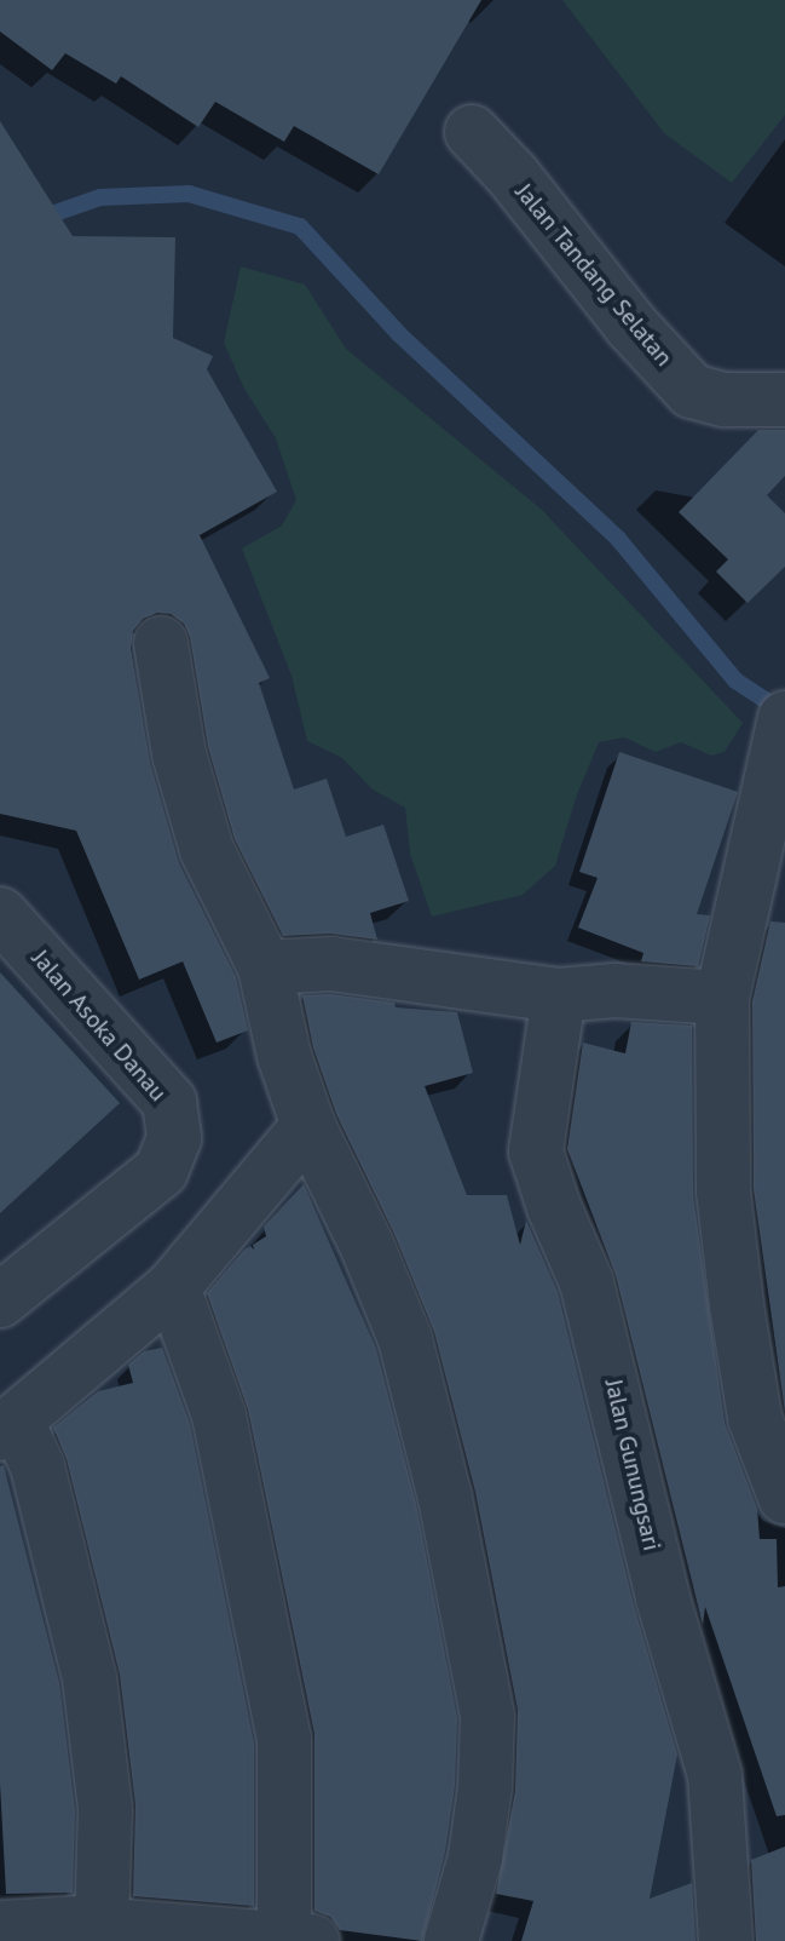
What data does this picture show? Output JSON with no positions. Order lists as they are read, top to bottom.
{
  "streets": {
    "street": ["Jalan Tandang Selatan", "Jalan Asoka Danau", "Jalan Gunungsari"]
  }
}
